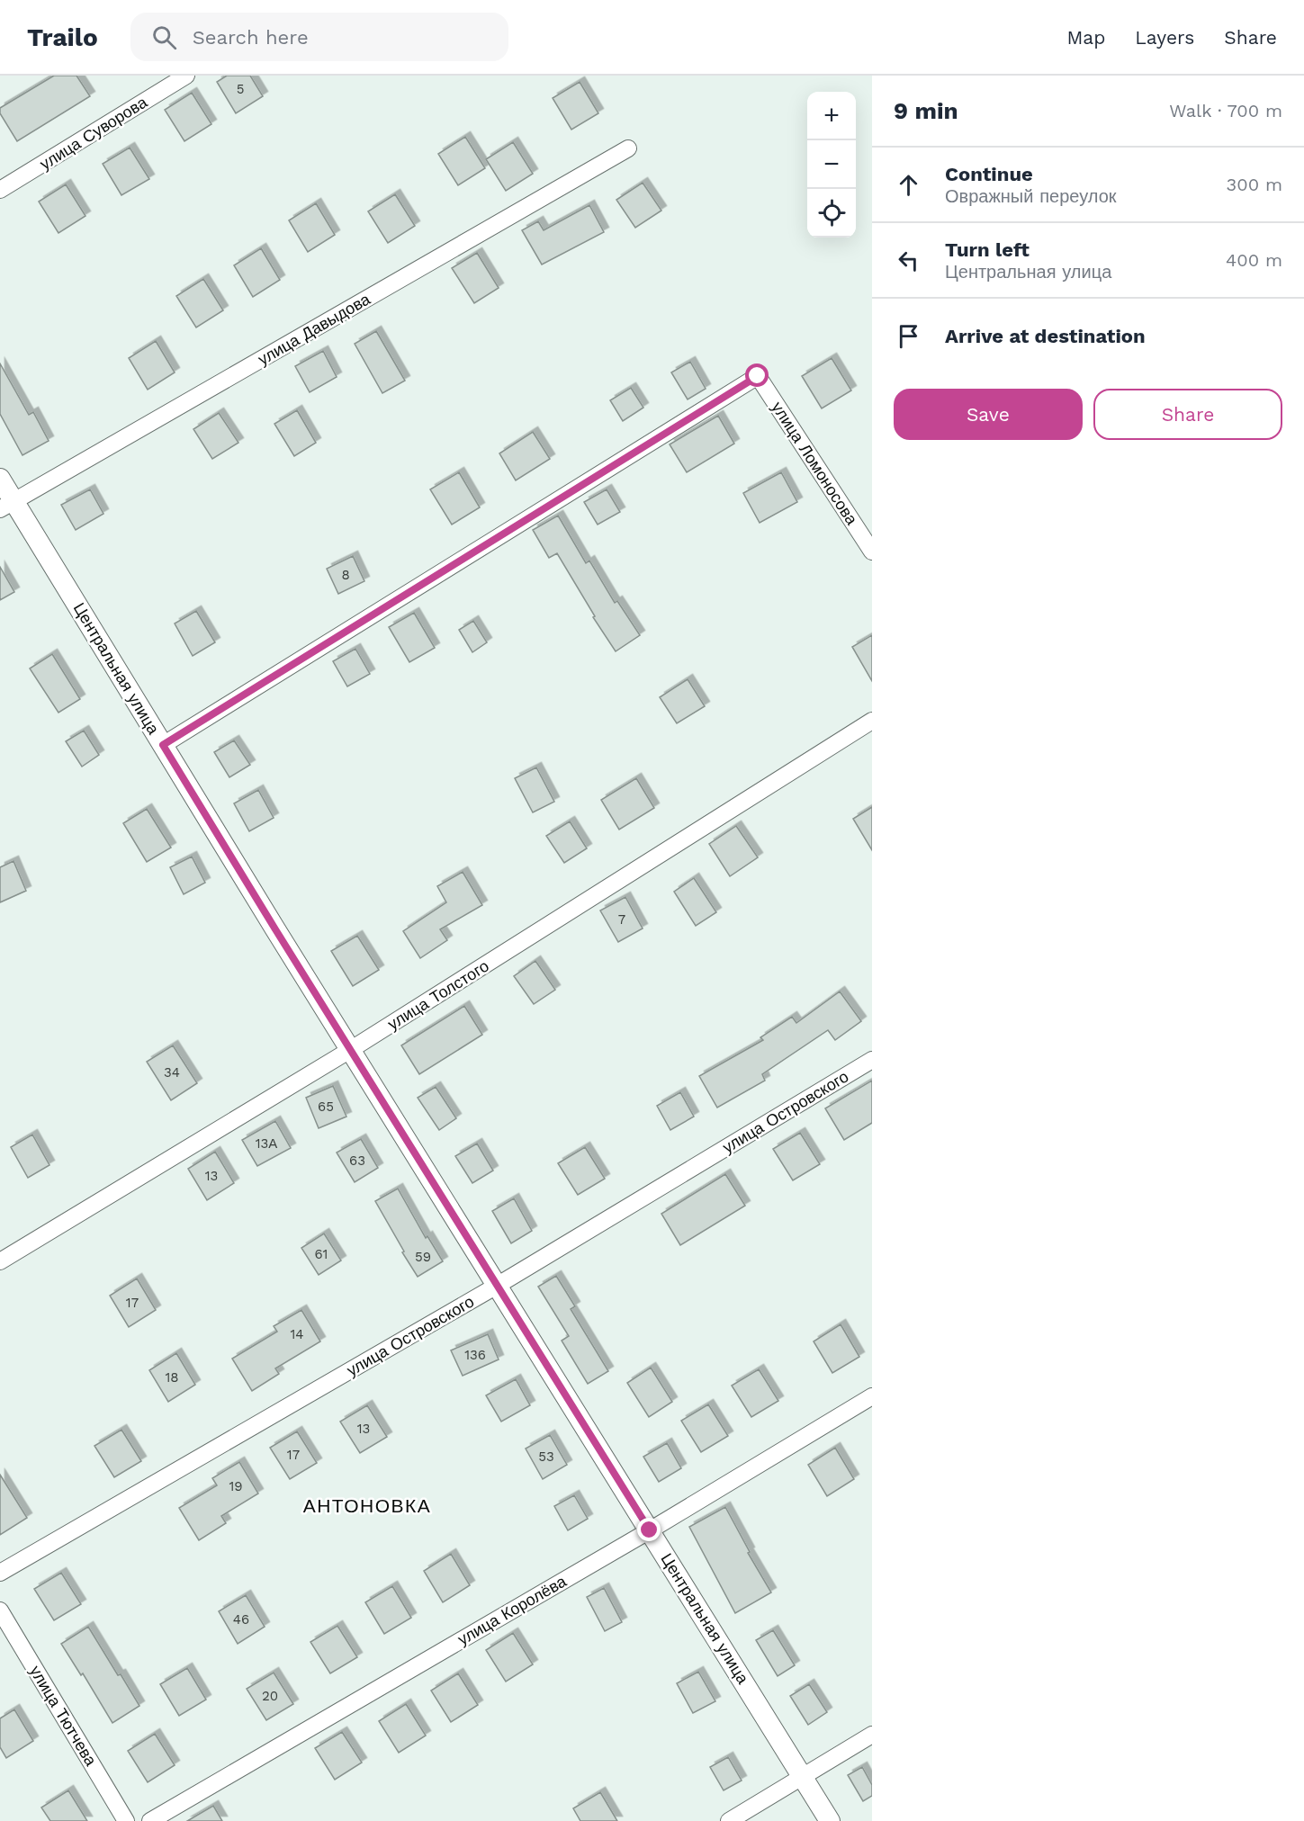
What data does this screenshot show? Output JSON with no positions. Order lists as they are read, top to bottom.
{
  "streets": {
    "street": [
      "улица Суворова",
      "улица Давыдова",
      "улица Ломоносова",
      "Центральная улица",
      "улица Толстого",
      "улица Островского",
      "улица Королёва",
      "улица Тютчева"
    ]
  },
  "crossings": [
    ["улица Давыдова", "Центральная улица"],
    ["улица Ломоносова", "Центральная улица"],
    ["Центральная улица", "улица Толстого"],
    ["Центральная улица", "улица Островского"],
    ["Центральная улица", "улица Королёва"]
  ],
  "districts": ["АНТОНОВКА"],
  "house_numbers": [
    "5",
    "8",
    "7",
    "34",
    "65",
    "13А",
    "63",
    "13",
    "61",
    "59",
    "17",
    "14",
    "136",
    "18",
    "13",
    "17",
    "53",
    "19",
    "46",
    "20"
  ],
  "page": {
    "header": "Trailo",
    "search": "Search here",
    "nav": ["Map", "Layers", "Share"],
    "heading": ["9 min", "Walk · 700 m"],
    "map_buttons": ["+", "−"],
    "list": [
      ["Continue", "Овражный переулок", "300 m"],
      ["Turn left", "Центральная улица", "400 m"],
      "Arrive at destination"
    ],
    "buttons": ["Save", "Share"]
  }
}
